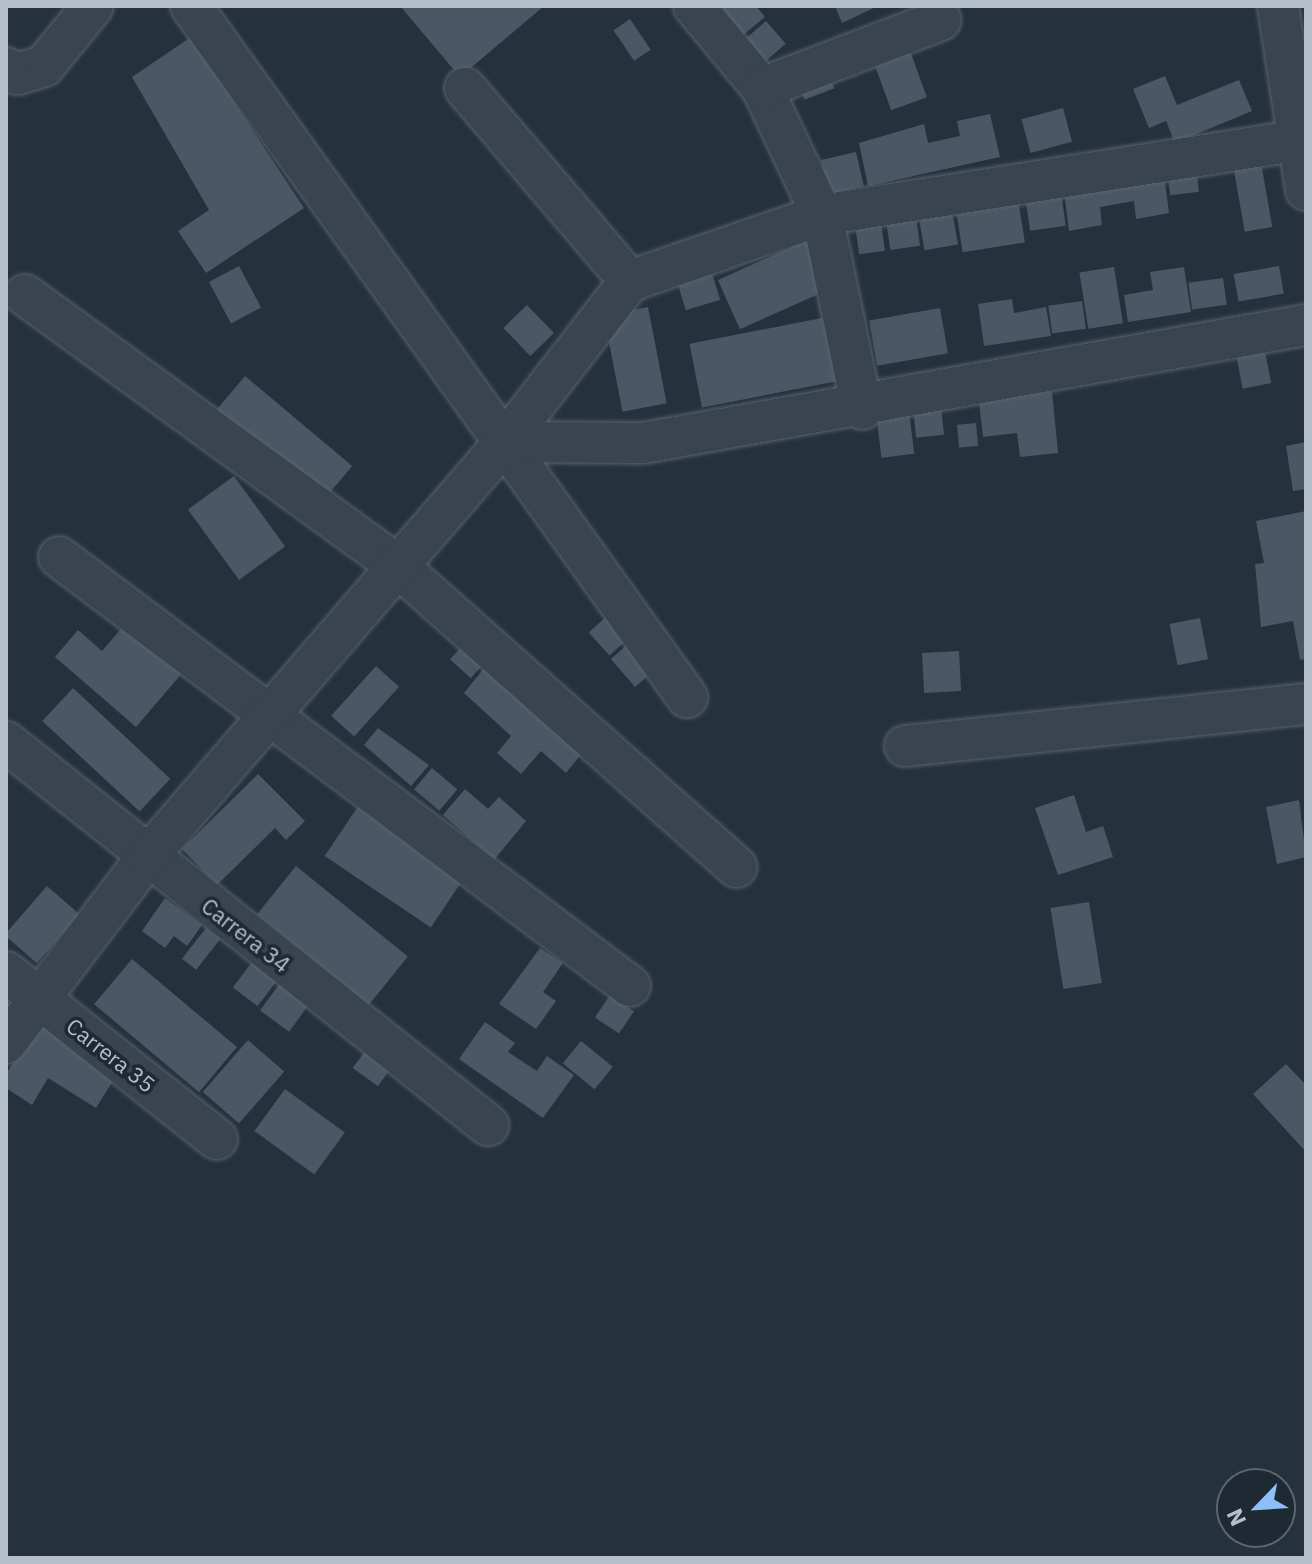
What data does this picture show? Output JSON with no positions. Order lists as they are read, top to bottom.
{
  "streets": {
    "street": ["Carrera 34", "Carrera 35"]
  },
  "north": "bottom left"
}
